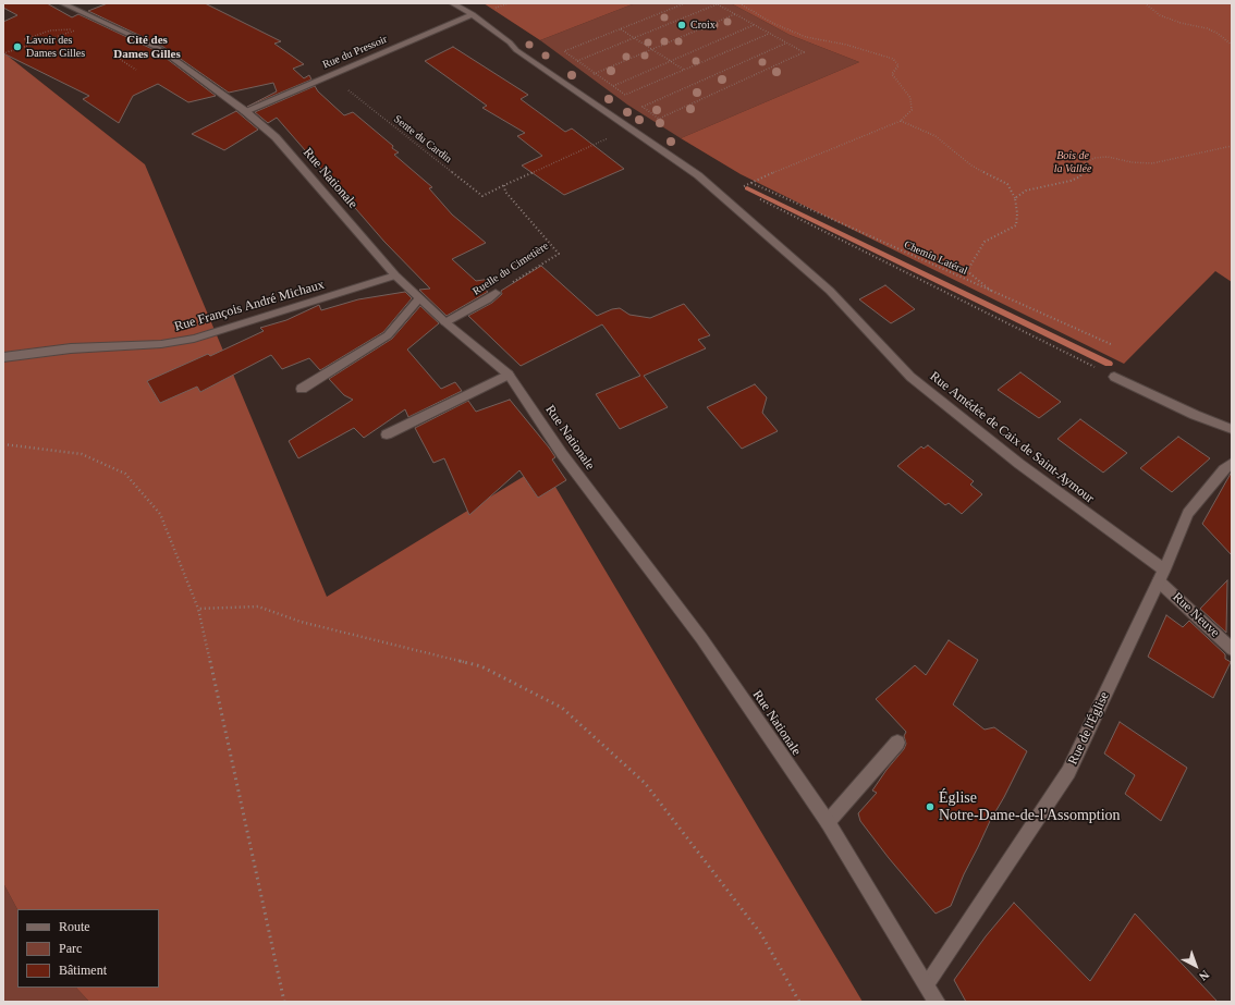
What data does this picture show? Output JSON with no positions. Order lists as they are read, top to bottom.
{
  "streets": {
    "street": [
      "Rue du Pressoir",
      "Rue Nationale",
      "Ruelle du Cimetière",
      "Rue François André Michaux",
      "Rue Amédée de Caix de Saint-Aymour",
      "Rue Neuve",
      "Rue de l'Église"
    ],
    "path": ["Sente du Cardin", "Chemin Latéral"]
  },
  "crossings": [
    ["Rue du Pressoir", "Rue Nationale"],
    ["Rue du Pressoir", "Rue Amédée de Caix de Saint-Aymour"],
    ["Sente du Cardin", "Ruelle du Cimetière"],
    ["Rue Nationale", "Ruelle du Cimetière"],
    ["Rue Nationale", "Rue François André Michaux"],
    ["Rue Nationale", "Rue de l'Église"],
    ["Rue Amédée de Caix de Saint-Aymour", "Rue Neuve"],
    ["Rue Amédée de Caix de Saint-Aymour", "Rue de l'Église"],
    ["Rue Neuve", "Rue de l'Église"]
  ],
  "districts": ["Cité des Dames Gilles"],
  "parks": ["Bois de la Vallée"],
  "places": ["Croix", "Lavoir des Dames Gilles", "Église Notre-Dame-de-l'Assomption"],
  "legend": ["Route", "Parc", "Bâtiment"],
  "north": "bottom right"
}
